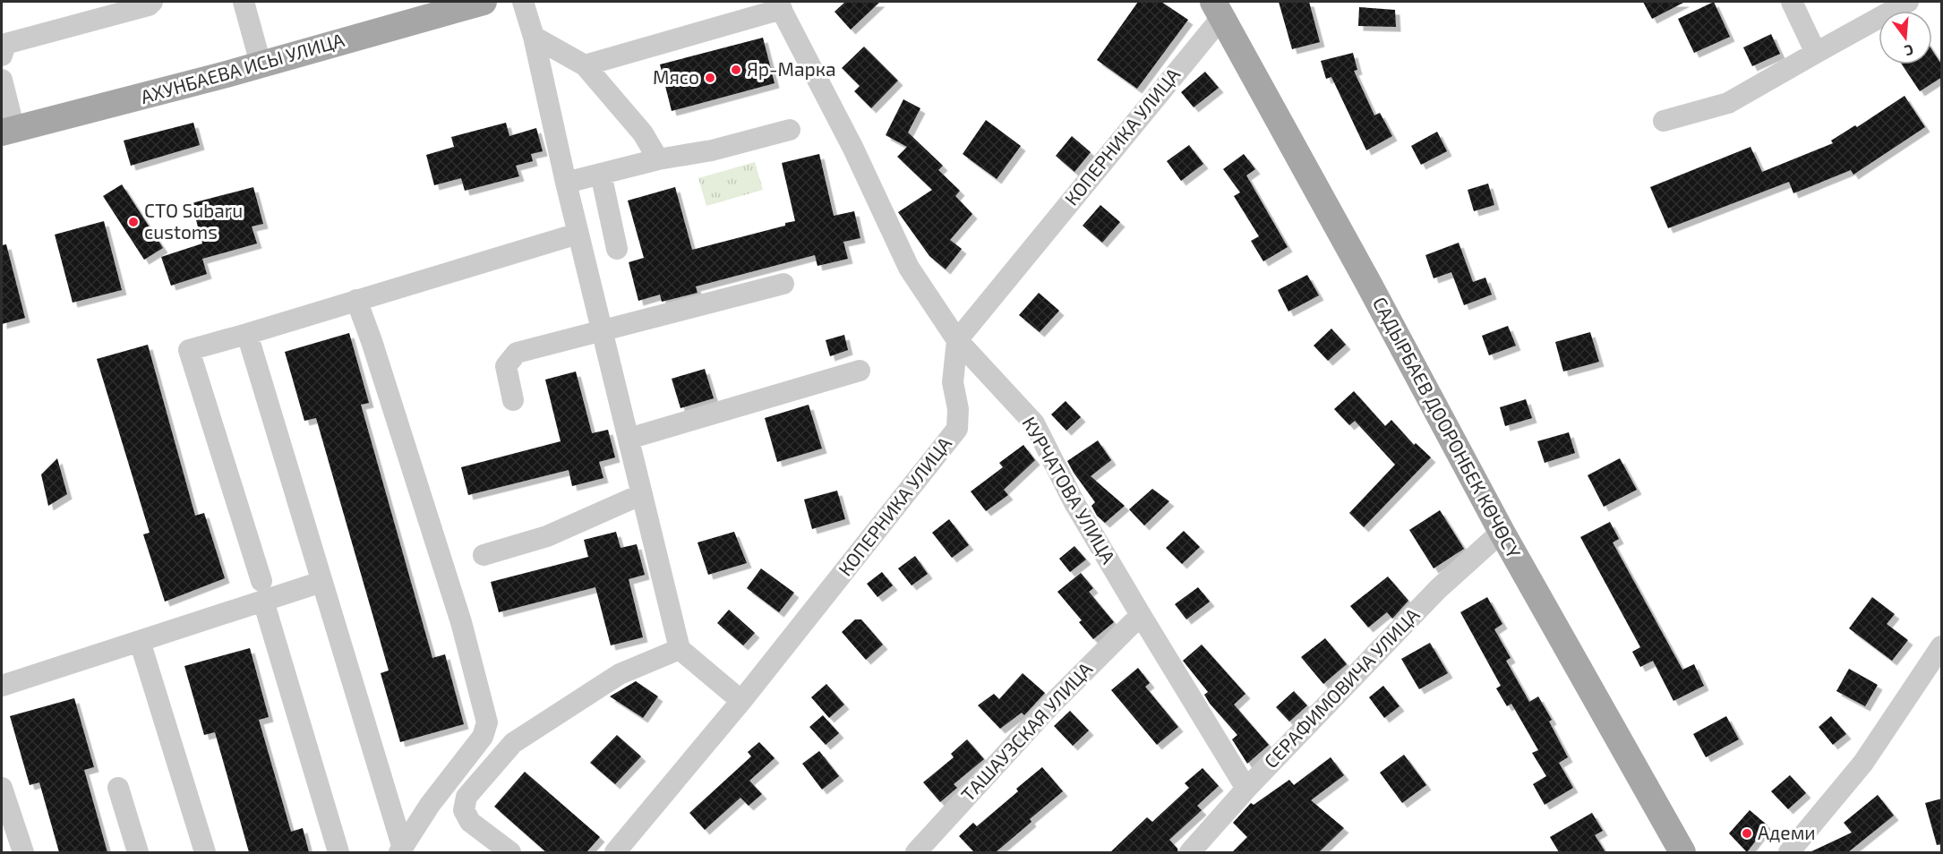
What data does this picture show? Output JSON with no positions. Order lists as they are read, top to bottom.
{
  "streets": {
    "main road": ["АХУНБАЕВА ИСЫ УЛИЦА", "САДЫРБАЕВ ДООРОНБЕК КӨЧӨСҮ"],
    "street": [
      "КОПЕРНИКА УЛИЦА",
      "КУРЧАТОВА УЛИЦА",
      "СЕРАФИМОВИЧА УЛИЦА",
      "ТАШАУЗСКАЯ УЛИЦА"
    ]
  },
  "crossings": [
    ["КОПЕРНИКА УЛИЦА", "САДЫРБАЕВ ДООРОНБЕК КӨЧӨСҮ"],
    ["КОПЕРНИКА УЛИЦА", "КУРЧАТОВА УЛИЦА"],
    ["САДЫРБАЕВ ДООРОНБЕК КӨЧӨСҮ", "СЕРАФИМОВИЧА УЛИЦА"],
    ["КУРЧАТОВА УЛИЦА", "СЕРАФИМОВИЧА УЛИЦА"],
    ["КУРЧАТОВА УЛИЦА", "ТАШАУЗСКАЯ УЛИЦА"]
  ],
  "places": [
    "Яр-Марка",
    "Мясо",
    "СТО Subaru customs",
    "Адеми"
  ],
  "north": "bottom"
}
